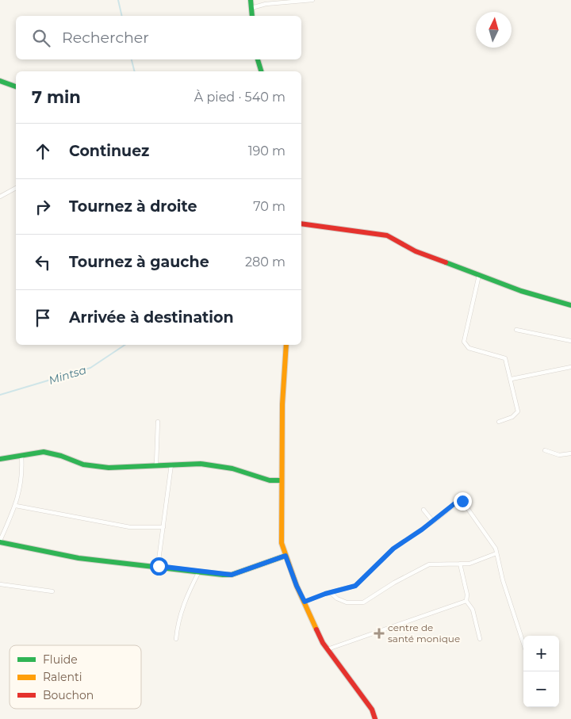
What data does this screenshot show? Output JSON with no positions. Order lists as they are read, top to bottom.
{
  "water": ["Mintsa"],
  "places": {
    "health": ["centre de santé monique"]
  },
  "legend": ["Fluide", "Ralenti", "Bouchon"],
  "north": "top",
  "page": {
    "search": "Rechercher",
    "heading": ["7 min", "À pied · 540 m"],
    "list": [
      ["Continuez", "190 m"],
      ["Tournez à droite", "70 m"],
      ["Tournez à gauche", "280 m"],
      "Arrivée à destination"
    ],
    "map_buttons": ["+", "−"]
  }
}
